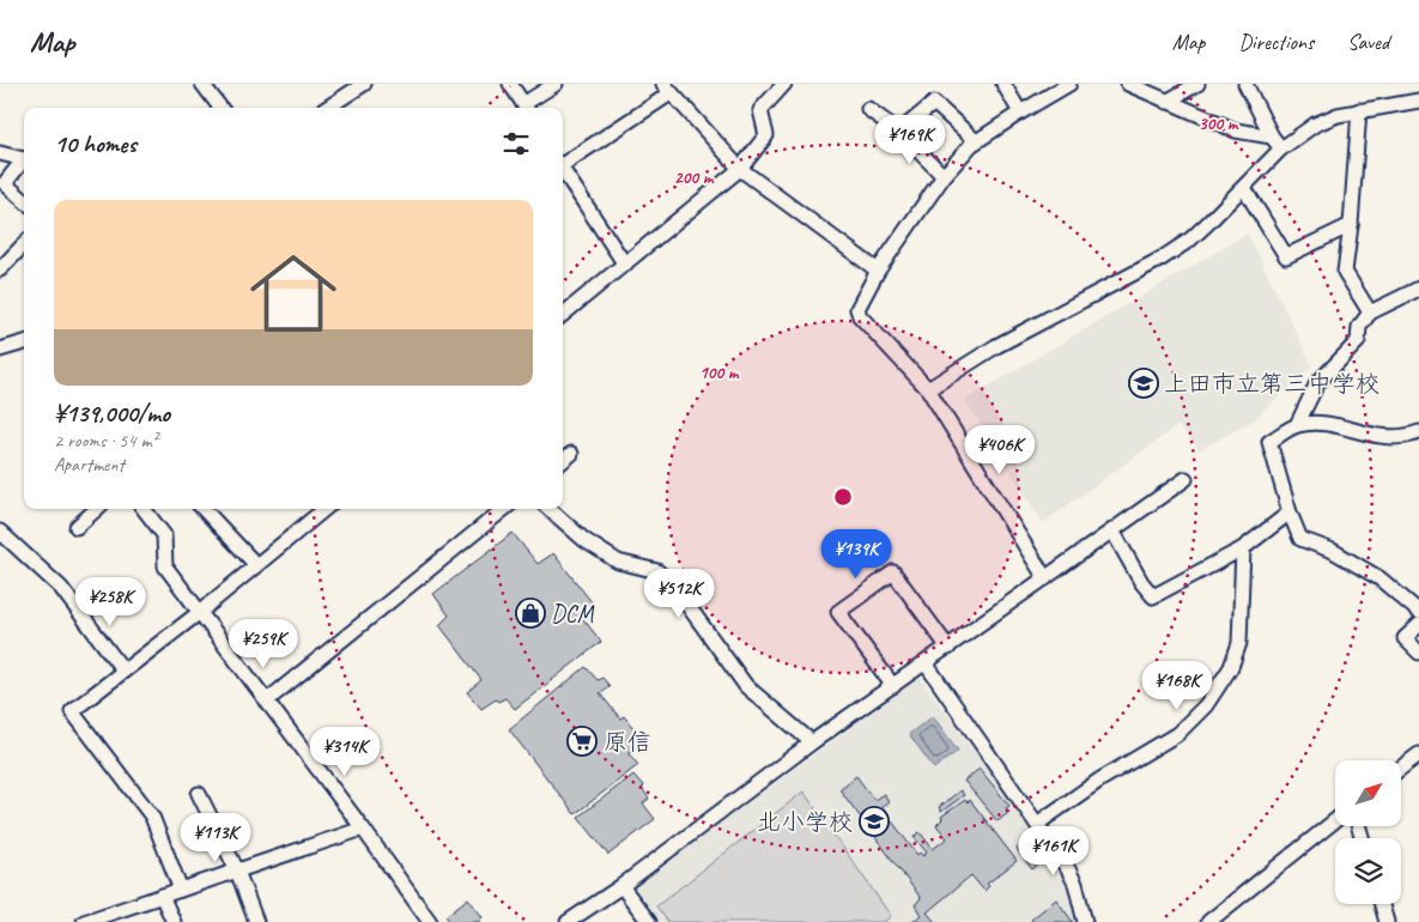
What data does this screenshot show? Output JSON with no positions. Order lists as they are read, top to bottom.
{
  "places": {
    "school or university": ["上田市立第三中学校", "北小学校"],
    "shop": ["DCM"],
    "supermarket": ["原信"]
  },
  "north": "top right",
  "page": {
    "header": "Map",
    "nav": ["Map", "Directions", "Saved"],
    "heading": "10 homes",
    "price": [
      "¥169K",
      "¥406K",
      "¥139K",
      "¥512K",
      "¥258K",
      "¥259K",
      "¥168K",
      "¥314K",
      "¥113K",
      "¥161K"
    ],
    "list": [
      {
        "name": "¥139,000/mo",
        "note": "2 rooms · 54 m² · Apartment"
      }
    ]
  },
  "rings": ["300 m", "200 m", "100 m"]
}
